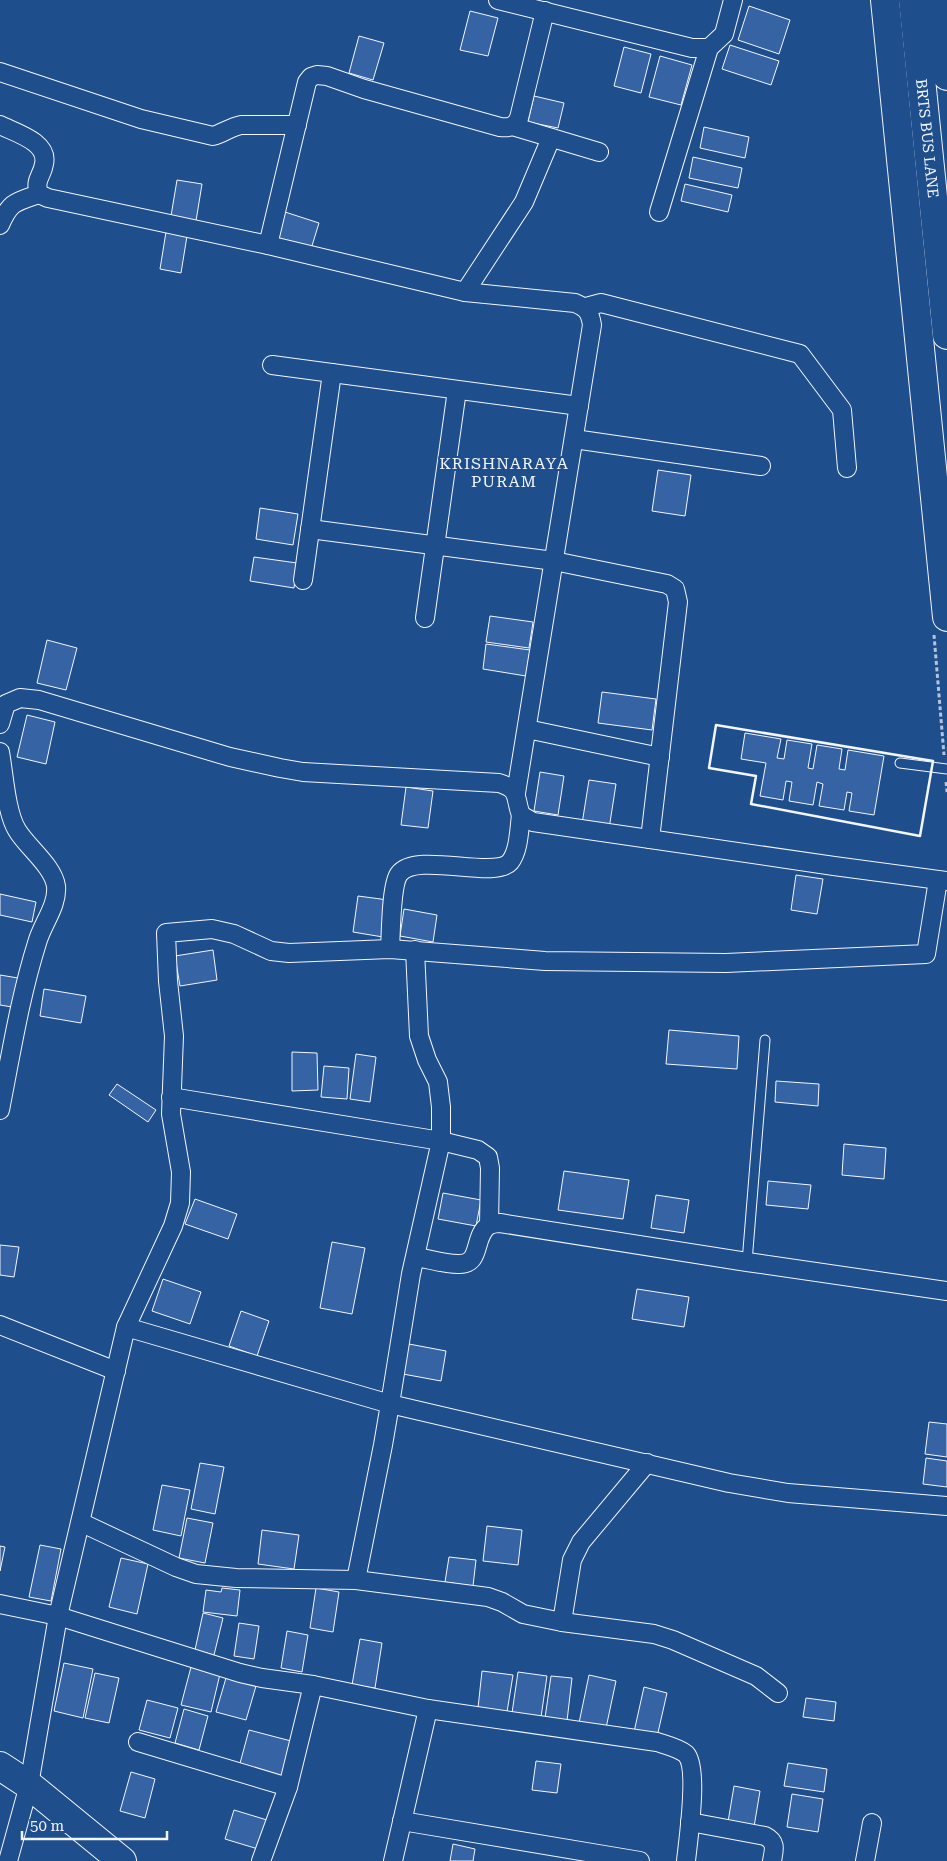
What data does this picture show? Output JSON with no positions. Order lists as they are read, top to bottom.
{
  "streets": {
    "main road": ["BRTS BUS LANE"]
  },
  "districts": ["KRISHNARAYA PURAM"],
  "scale_bar": "50 m"
}
